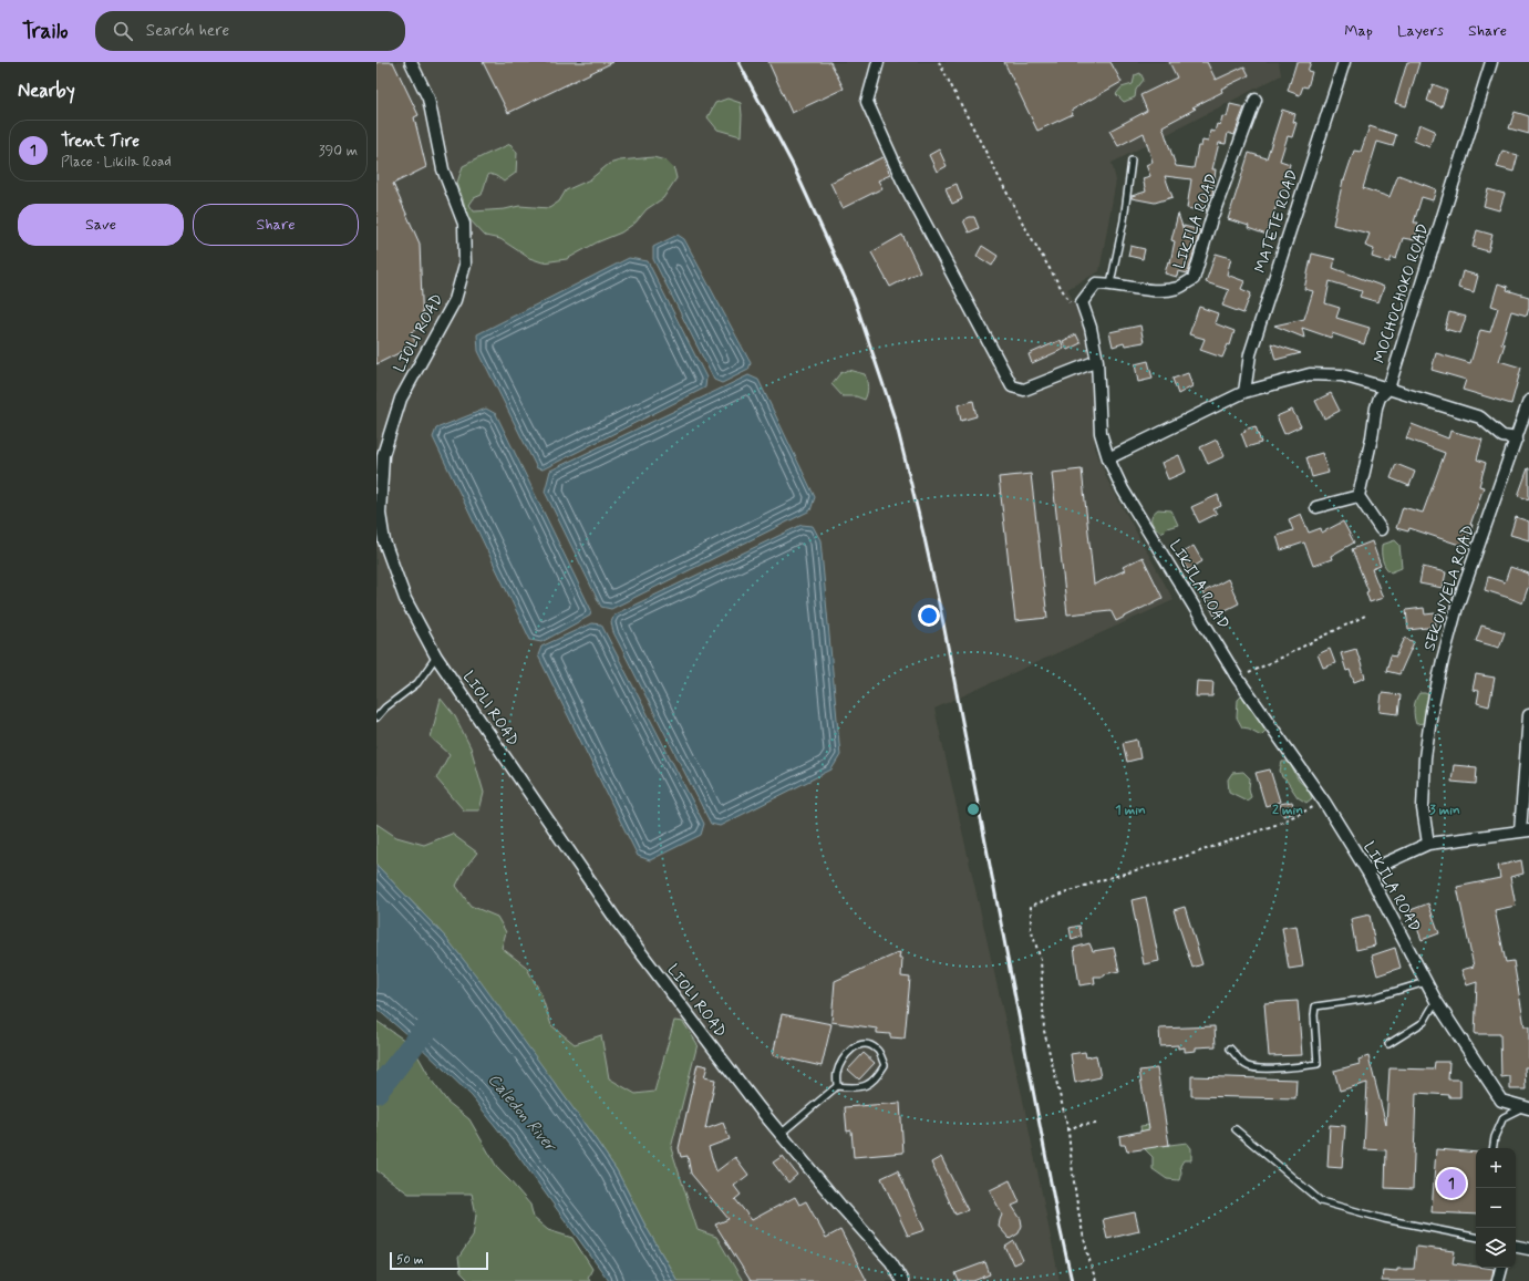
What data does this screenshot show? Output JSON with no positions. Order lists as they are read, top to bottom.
{
  "streets": {
    "street": [
      "LIKILA ROAD",
      "MATETE ROAD",
      "MOCHOCHOKO ROAD",
      "LIOLI ROAD",
      "SEKONYELA ROAD"
    ]
  },
  "water": ["Caledon River"],
  "scale_bar": "50 m",
  "page": {
    "header": "Trailo",
    "search": "Search here",
    "nav": ["Map", "Layers", "Share"],
    "heading": "Nearby",
    "list": [
      {
        "mark": "1",
        "name": "Trent Tire",
        "note": "Place · Likila Road",
        "value": "390 m"
      }
    ],
    "buttons": ["Save", "Share"],
    "map_buttons": ["+", "−"],
    "pins": "1",
    "scale": "50 m"
  },
  "rings": ["1 min", "2 min", "3 min"]
}
